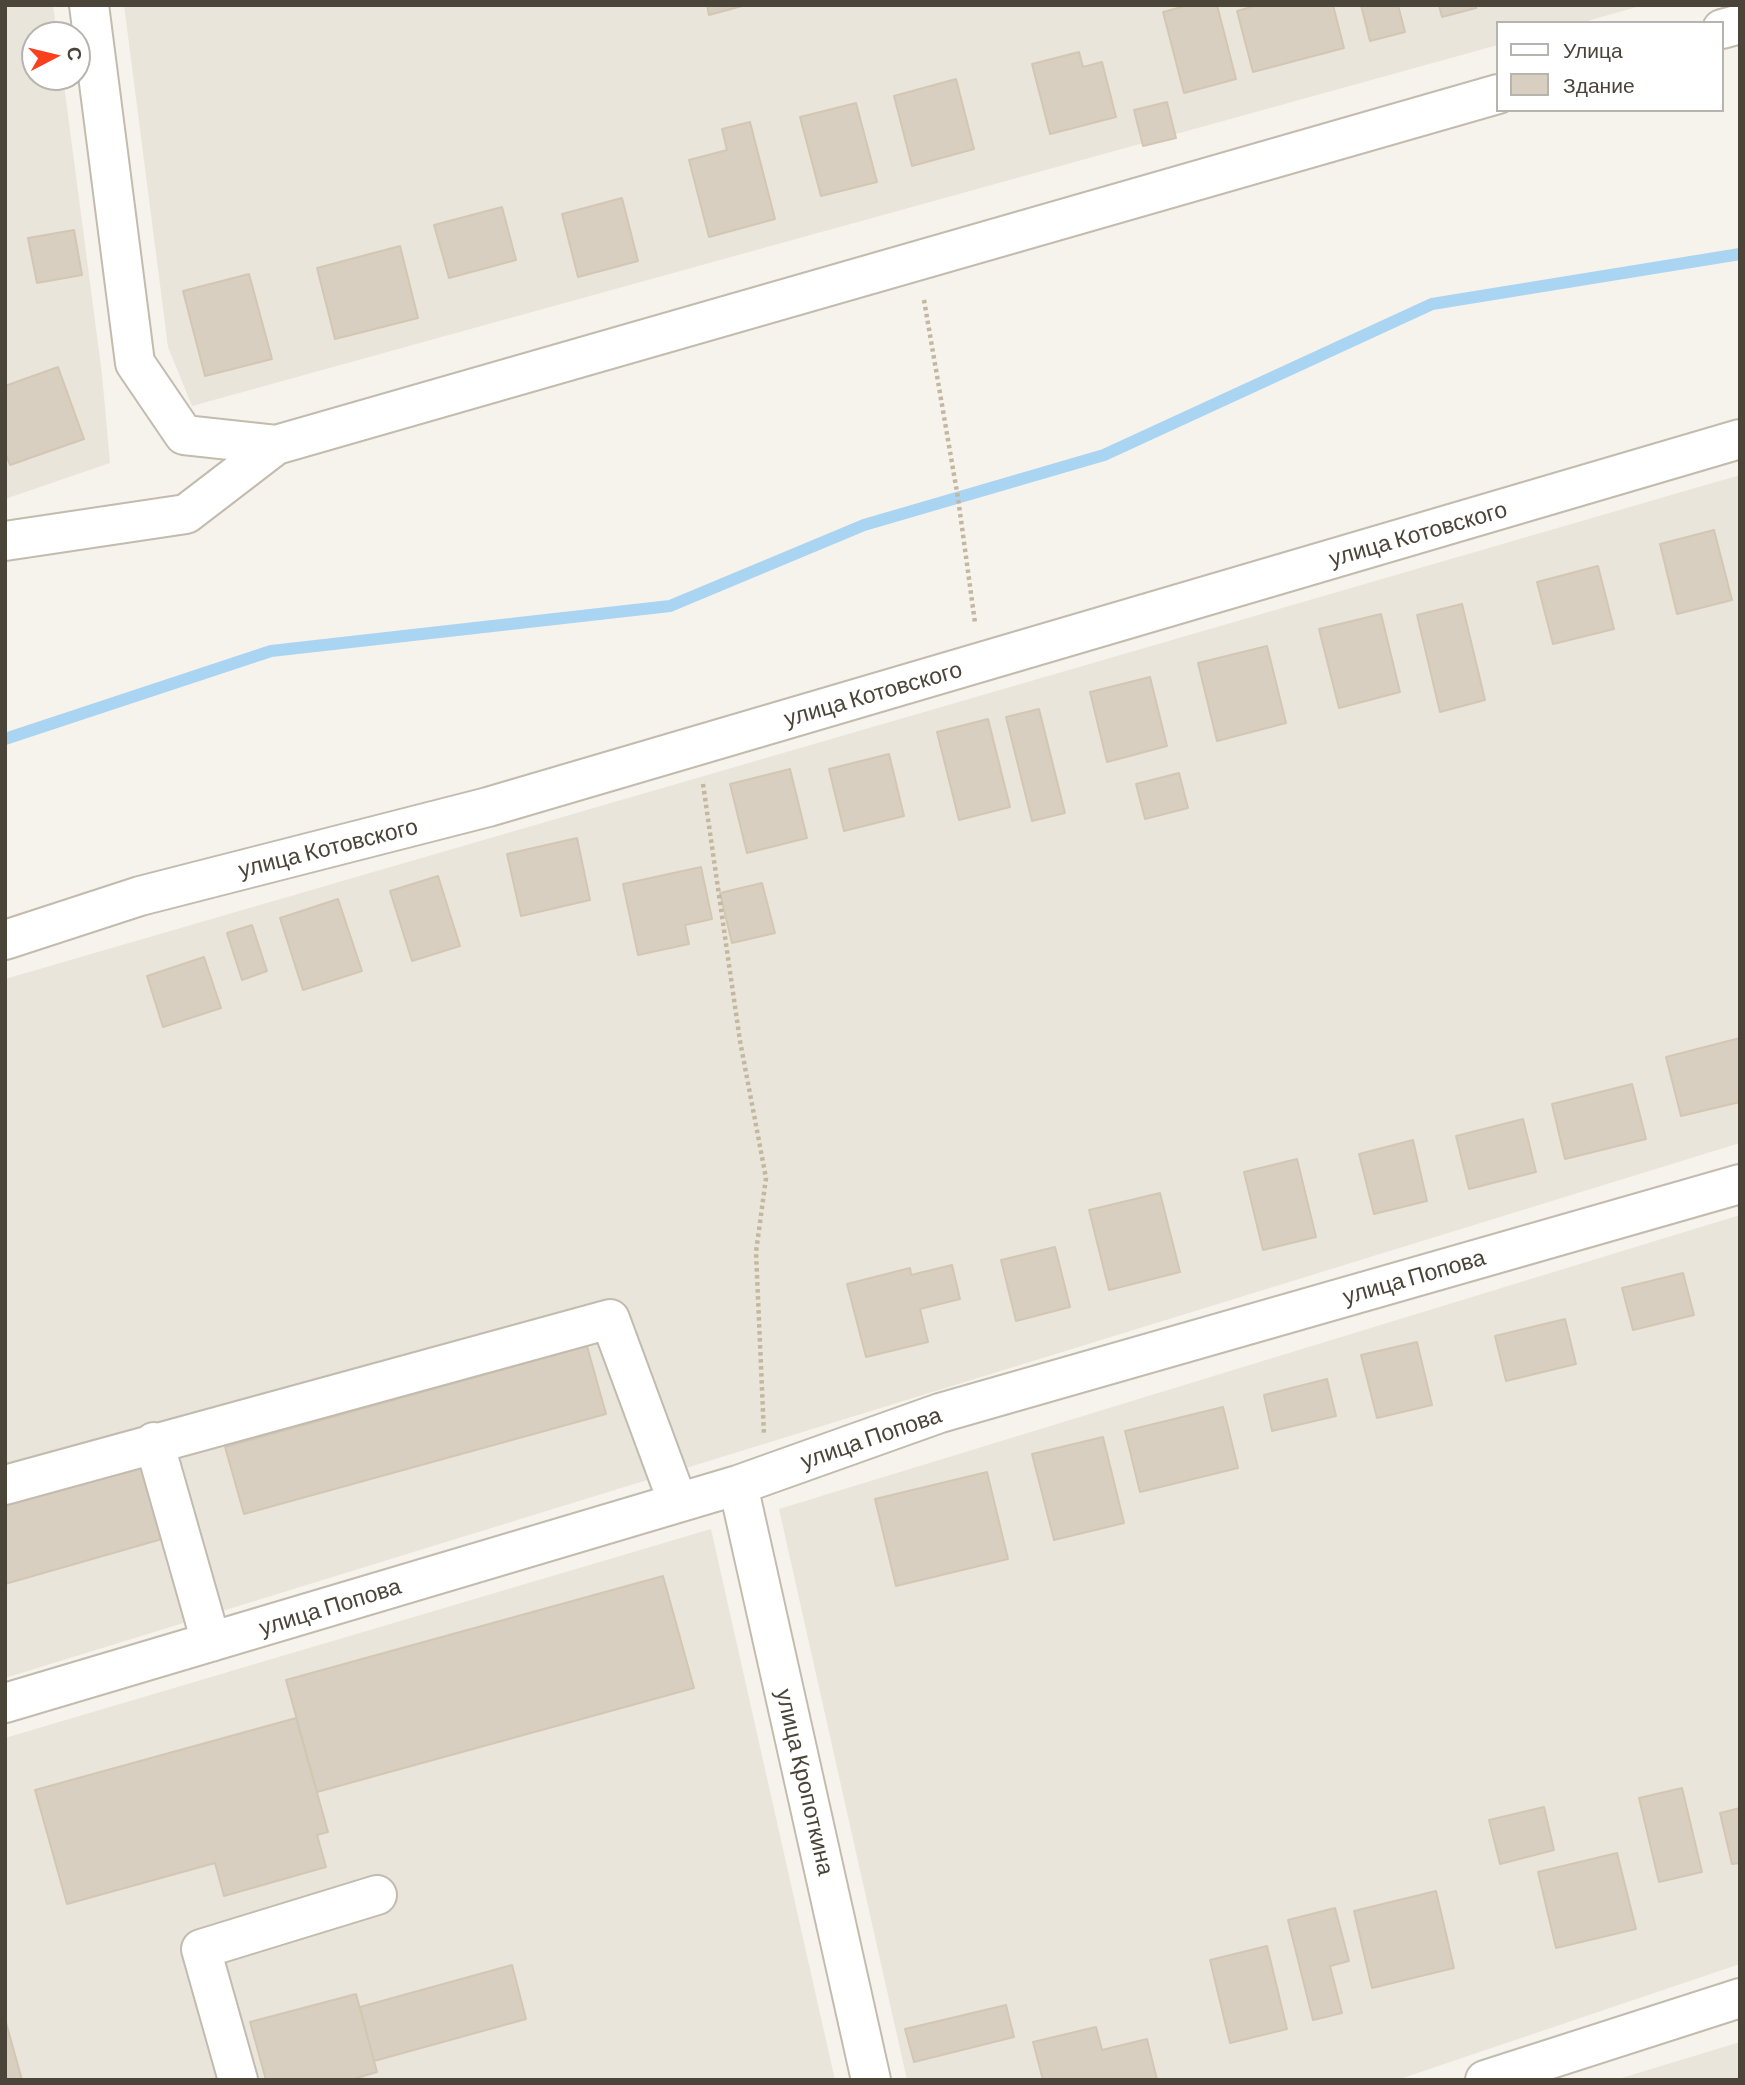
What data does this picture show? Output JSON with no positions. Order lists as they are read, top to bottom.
{
  "streets": {
    "street": ["улица Котовского", "улица Попова", "улица Кропоткина"]
  },
  "crossings": [
    ["улица Попова", "улица Кропоткина"]
  ],
  "legend": ["Улица", "Здание"],
  "north": "right"
}
